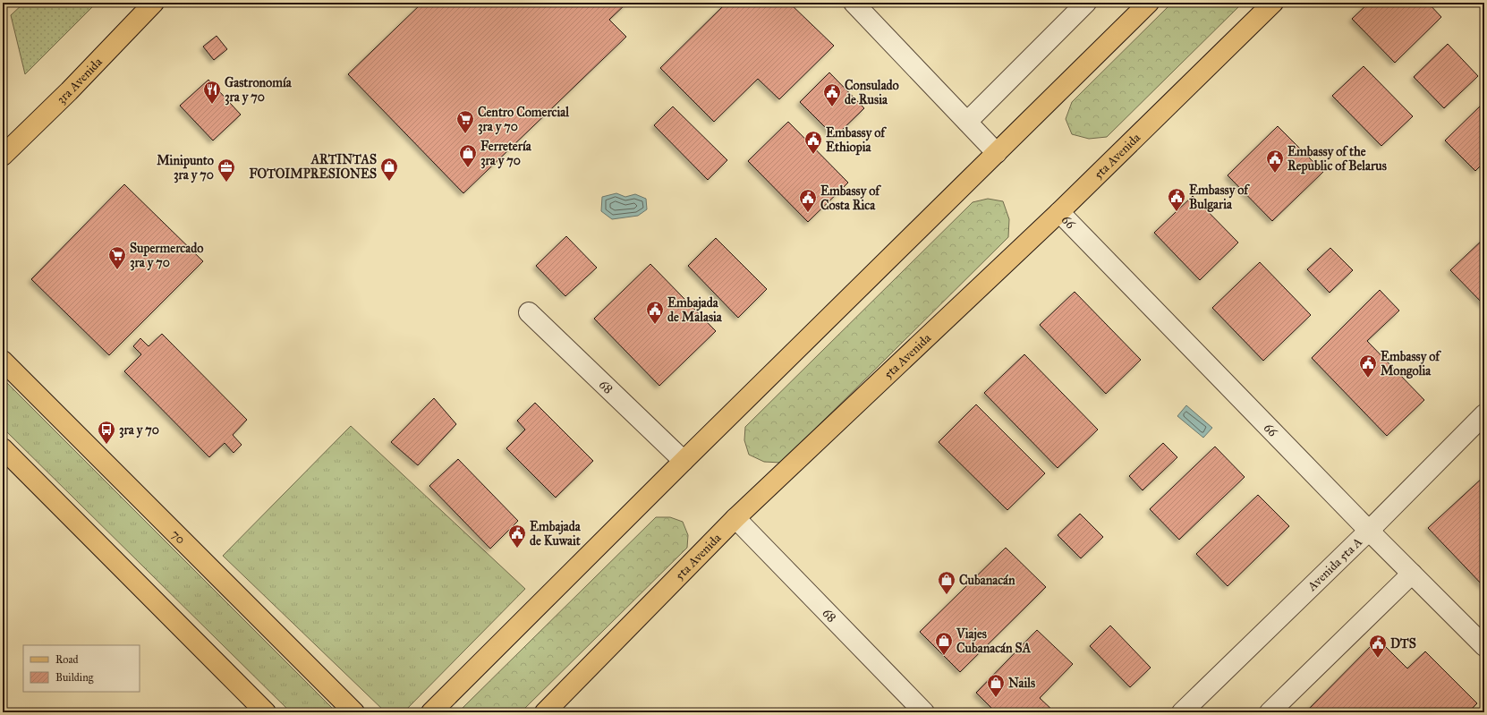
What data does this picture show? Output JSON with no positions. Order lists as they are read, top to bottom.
{
  "streets": {
    "main road": ["3ra Avenida", "5ta Avenida", "70"],
    "street": ["66", "68", "Avenida 5ta A"]
  },
  "crossings": [
    ["5ta Avenida", "66"],
    ["5ta Avenida", "68"],
    ["66", "Avenida 5ta A"]
  ],
  "places": {
    "restaurant": ["Gastronomía 3ra y 70"],
    "public building": [
      "Consulado de Rusia",
      "Embassy of Ethiopia",
      "Embassy of the Republic of Belarus",
      "Embassy of Bulgaria",
      "Embassy of Costa Rica",
      "Embajada de Malasia",
      "Embassy of Mongolia",
      "Embajada de Kuwait",
      "DTS"
    ],
    "supermarket": ["Centro Comercial 3ra y 70", "Supermercado 3ra y 70"],
    "shop": [
      "Ferretería 3ra y 70",
      "ARTINTAS FOTOIMPRESIONES",
      "Cubanacán",
      "Viajes Cubanacán SA",
      "Nails"
    ],
    "office": ["Minipunto 3ra y 70"],
    "bus stop": ["3ra y 70"]
  },
  "legend": ["Road", "Building"]
}
